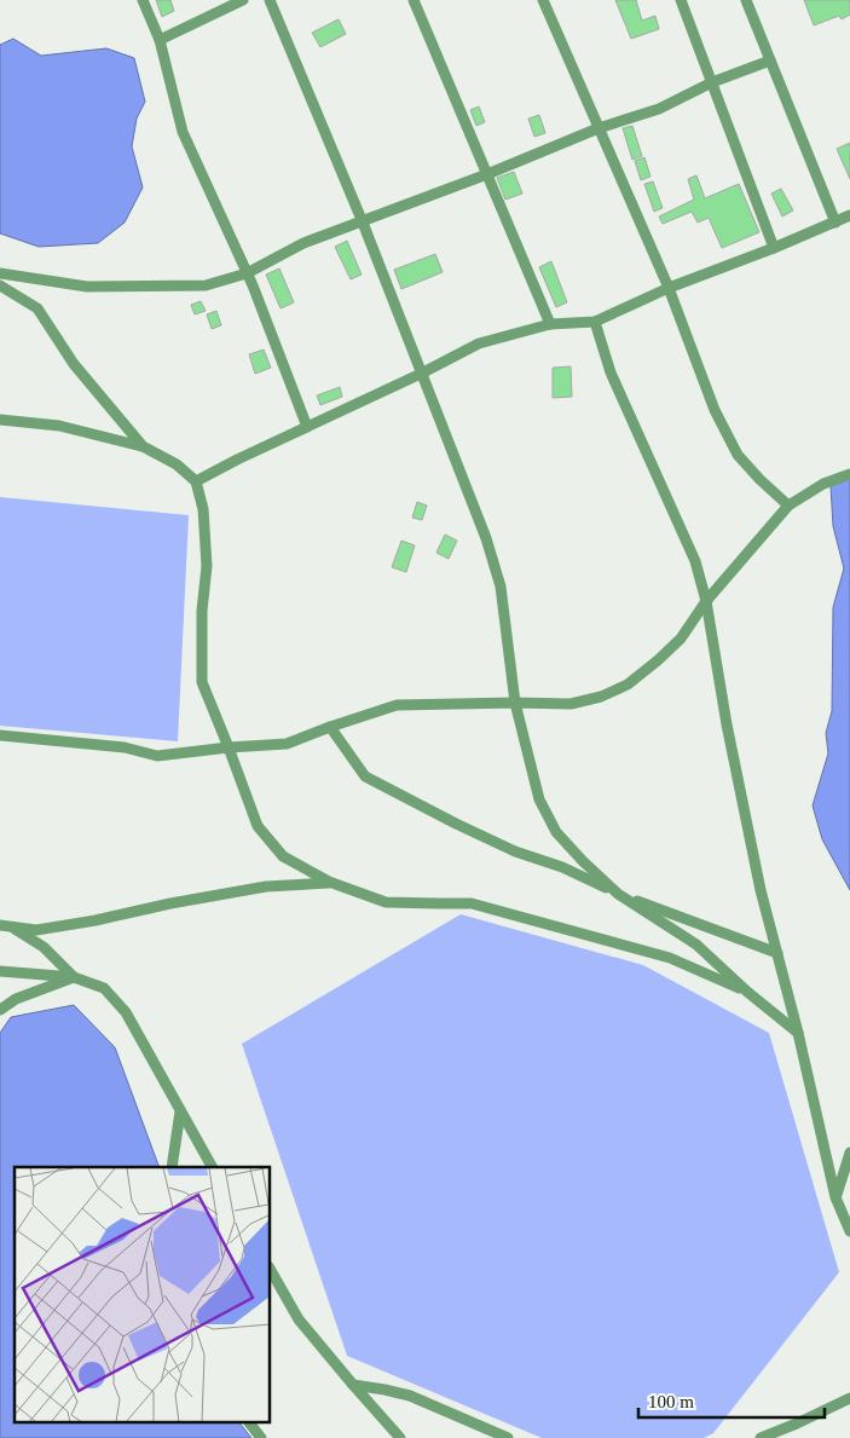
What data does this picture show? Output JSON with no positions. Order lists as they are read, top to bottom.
{
  "scale_bar": "100 m"
}
